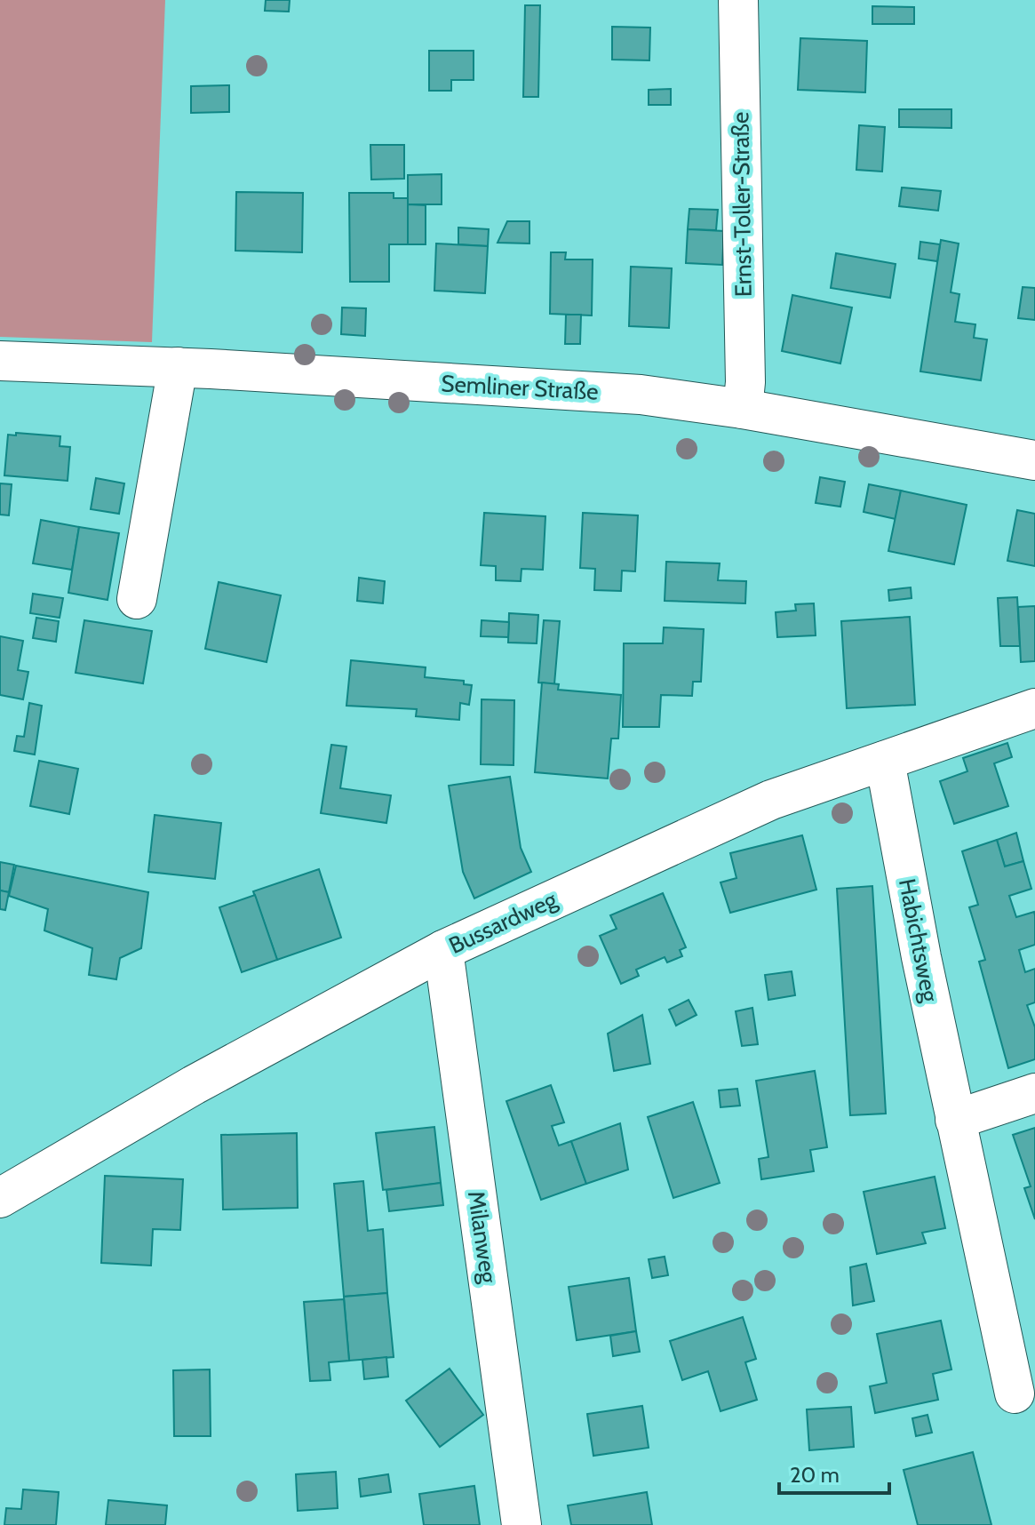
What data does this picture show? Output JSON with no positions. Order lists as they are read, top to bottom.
{
  "streets": {
    "street": [
      "Ernst-Toller-Straße",
      "Semliner Straße",
      "Bussardweg",
      "Habichtsweg",
      "Milanweg"
    ]
  },
  "crossings": [
    ["Ernst-Toller-Straße", "Semliner Straße"],
    ["Bussardweg", "Habichtsweg"],
    ["Bussardweg", "Milanweg"]
  ],
  "scale_bar": "20 m"
}
